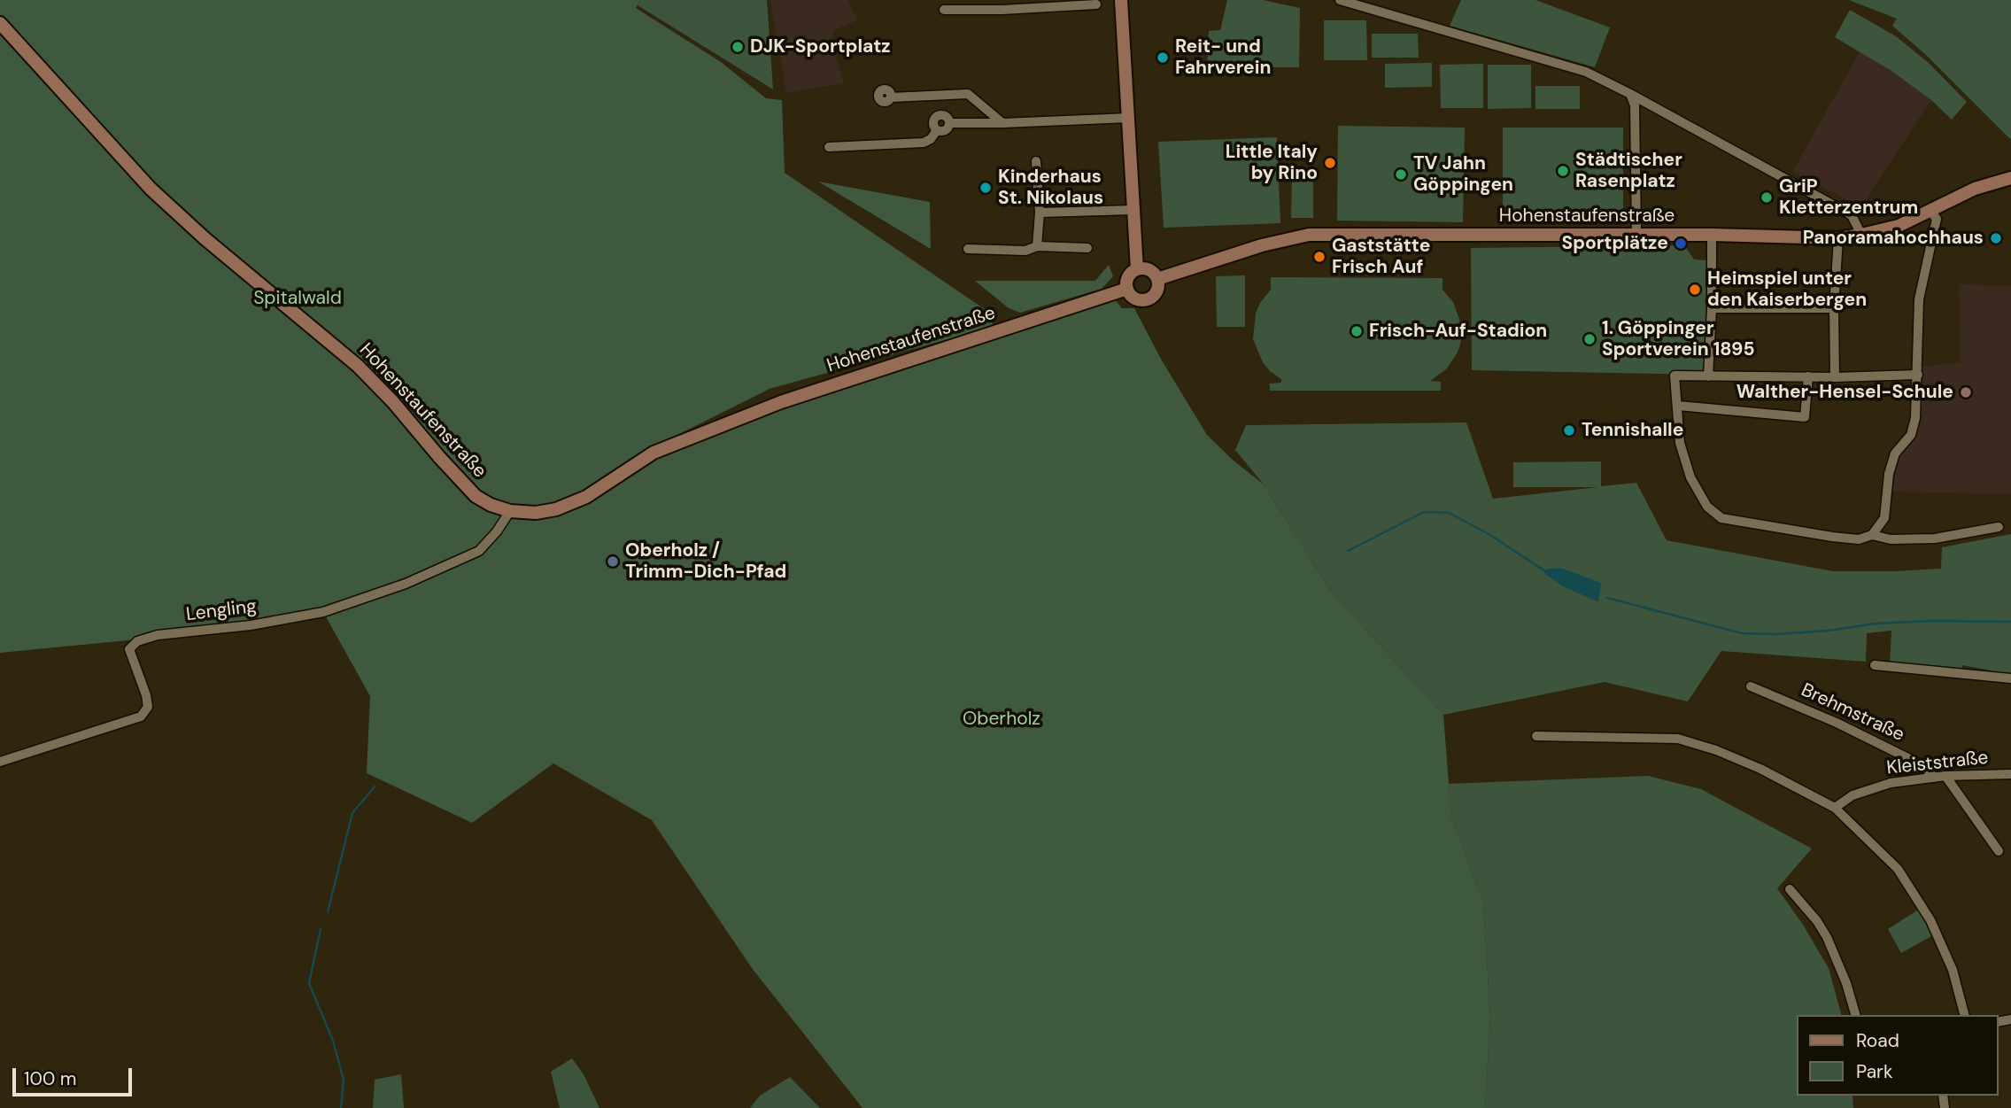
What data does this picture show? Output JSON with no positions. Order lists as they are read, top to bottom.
{
  "streets": {
    "main road": ["Hohenstaufenstraße"],
    "street": ["Lengling", "Brehmstraße", "Kleiststraße"]
  },
  "crossings": [
    ["Hohenstaufenstraße", "Lengling"],
    ["Brehmstraße", "Kleiststraße"]
  ],
  "parks": ["Spitalwald", "Oberholz"],
  "places": [
    "DJK-Sportplatz",
    "Reit- und Fahrverein",
    "Little Italy by Rino",
    "Städtischer Rasenplatz",
    "TV Jahn Göppingen",
    "Kinderhaus St. Nikolaus",
    "GriP Kletterzentrum",
    "Panoramahochhaus",
    "Sportplätze",
    "Gaststätte Frisch Auf",
    "Heimspiel unter den Kaiserbergen",
    "Frisch-Auf-Stadion",
    "1. Göppinger Sportverein 1895",
    "Walther-Hensel-Schule",
    "Tennishalle",
    "Oberholz / Trimm-Dich-Pfad"
  ],
  "legend": ["Road", "Park"],
  "scale_bar": "100 m"
}
